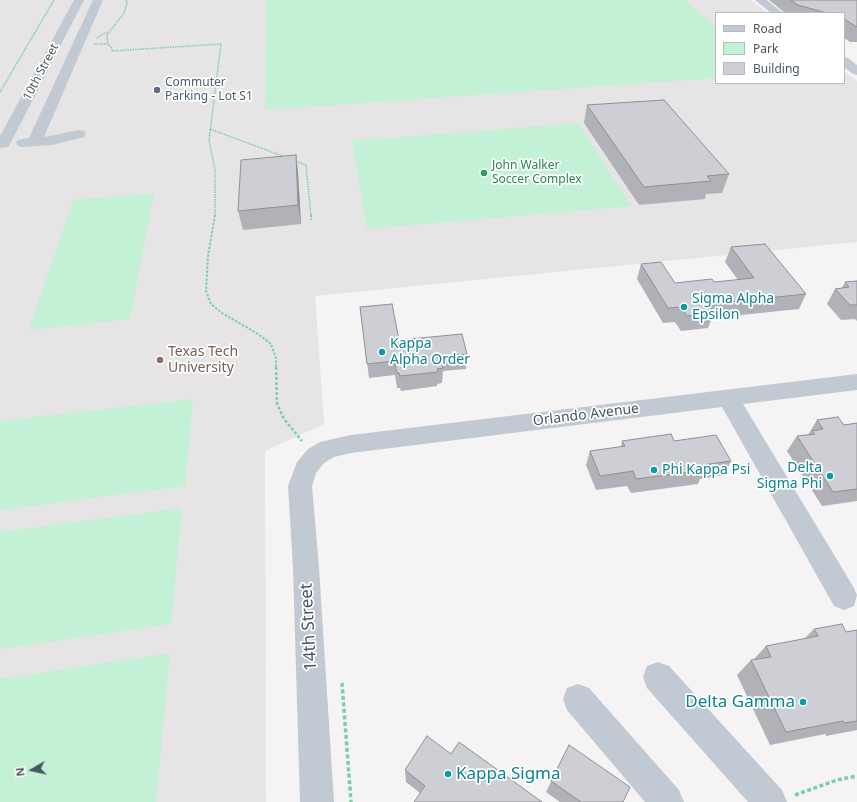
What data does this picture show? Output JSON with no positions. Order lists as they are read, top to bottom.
{
  "streets": {
    "street": ["10th Street", "Orlando Avenue", "14th Street"]
  },
  "crossings": [
    ["Orlando Avenue", "14th Street"]
  ],
  "places": [
    "Commuter Parking - Lot S1",
    "John Walker Soccer Complex",
    "Sigma Alpha Epsilon",
    "Kappa Alpha Order",
    "Texas Tech University",
    "Phi Kappa Psi",
    "Delta Sigma Phi",
    "Delta Gamma",
    "Kappa Sigma"
  ],
  "legend": ["Road", "Park", "Building"],
  "north": "left"
}
